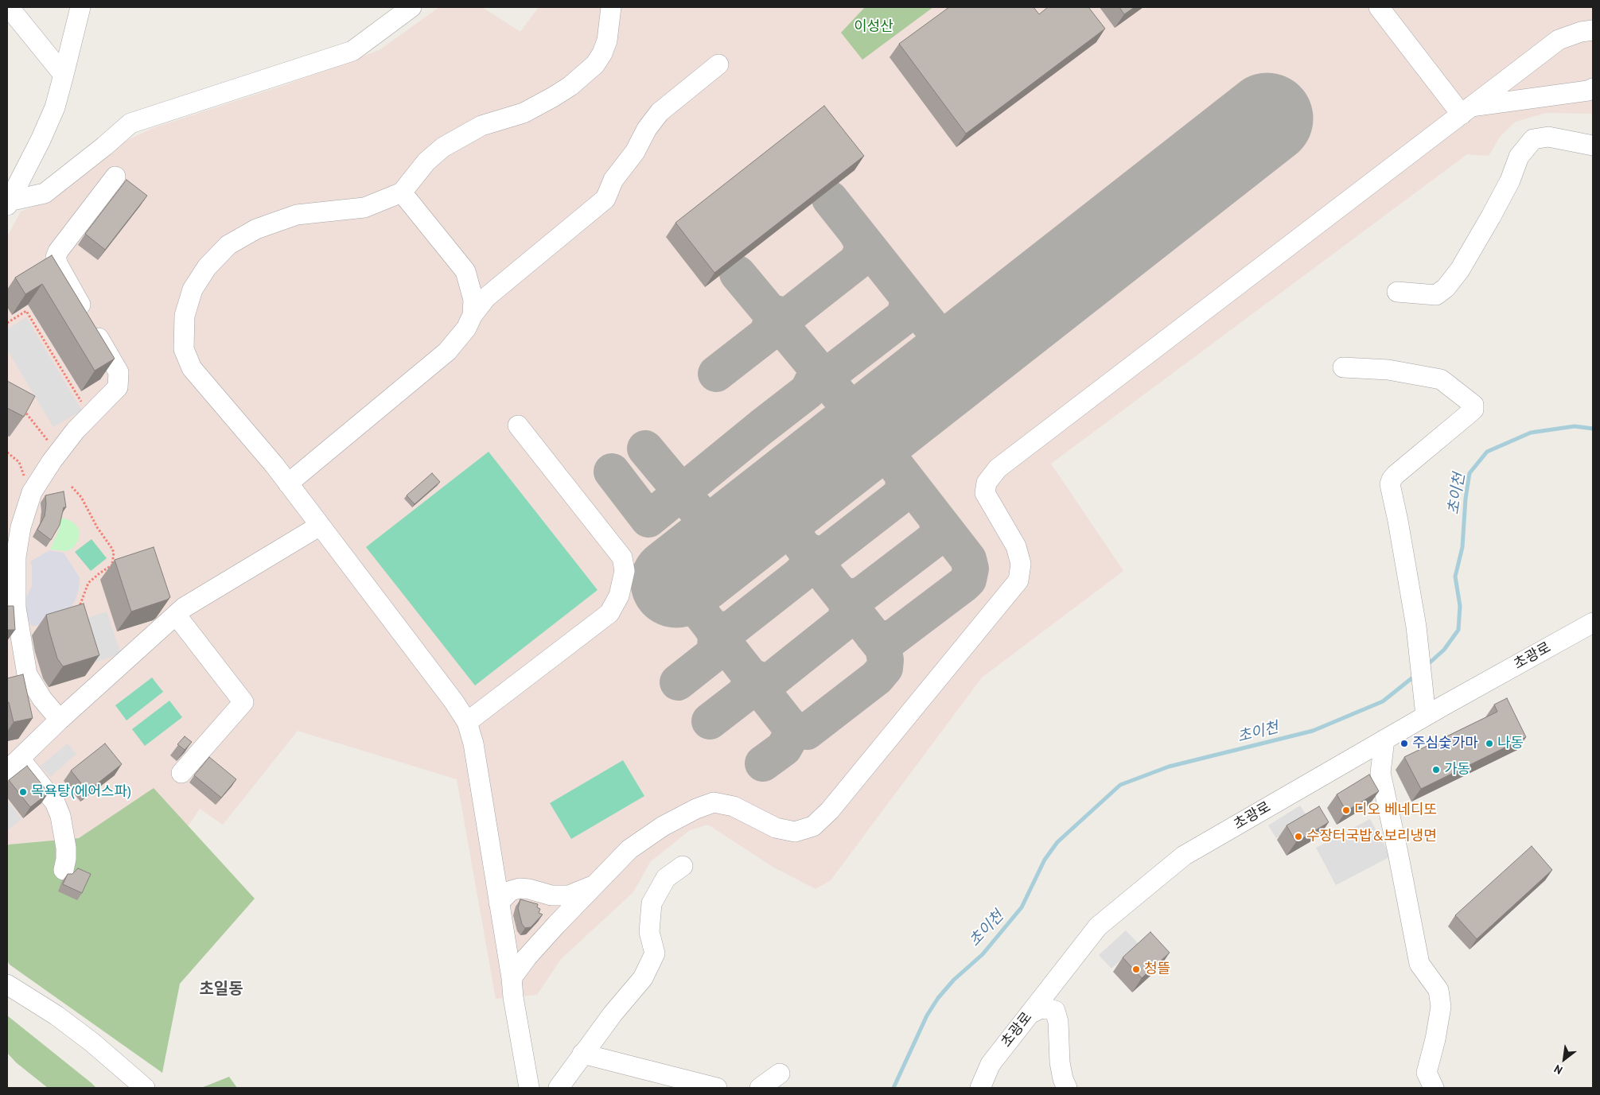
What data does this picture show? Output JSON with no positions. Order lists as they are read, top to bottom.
{
  "streets": {
    "street": ["초광로"]
  },
  "districts": ["초일동"],
  "water": ["초이천"],
  "parks": ["이성산"],
  "places": [
    "주심숯가마",
    "나동",
    "가동",
    "목욕탕(에어스파)",
    "디오 베네디또",
    "수장터국밥&보리냉면",
    "청뜰"
  ],
  "north": "bottom left"
}
